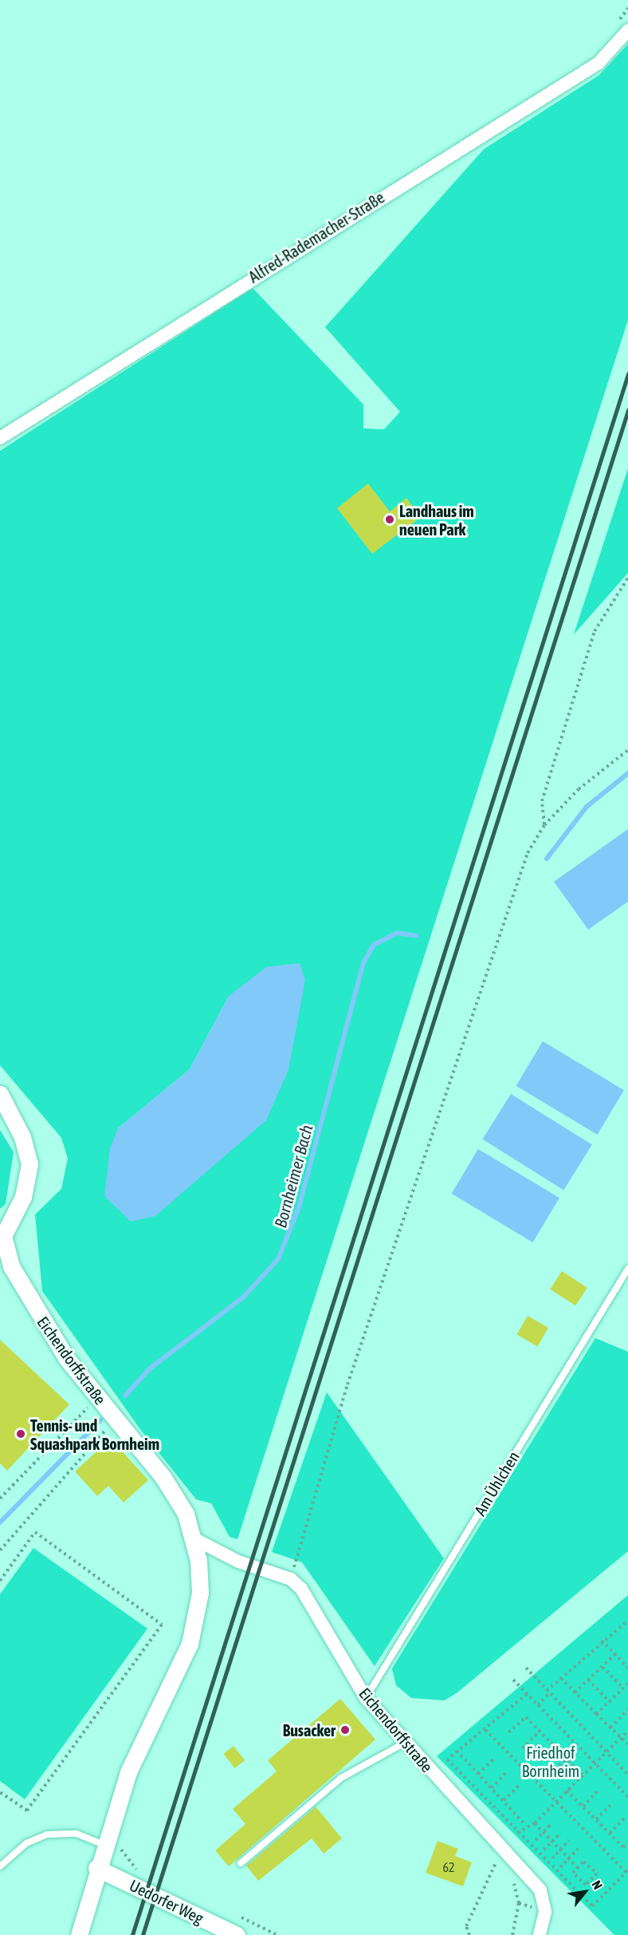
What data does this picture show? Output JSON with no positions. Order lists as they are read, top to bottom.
{
  "streets": {
    "street": ["Alfred-Rademacher-Straße", "Eichendorffstraße", "Uedorfer Weg"],
    "lane": ["Am Ühlchen"]
  },
  "crossings": [
    ["Eichendorffstraße", "Am Ühlchen"],
    ["Eichendorffstraße", "Uedorfer Weg"]
  ],
  "water": ["Bornheimer Bach"],
  "parks": ["Friedhof Bornheim"],
  "places": ["Landhaus im neuen Park", "Tennis- und Squashpark Bornheim", "Busacker"],
  "house_numbers": ["62"],
  "north": "top right"
}
